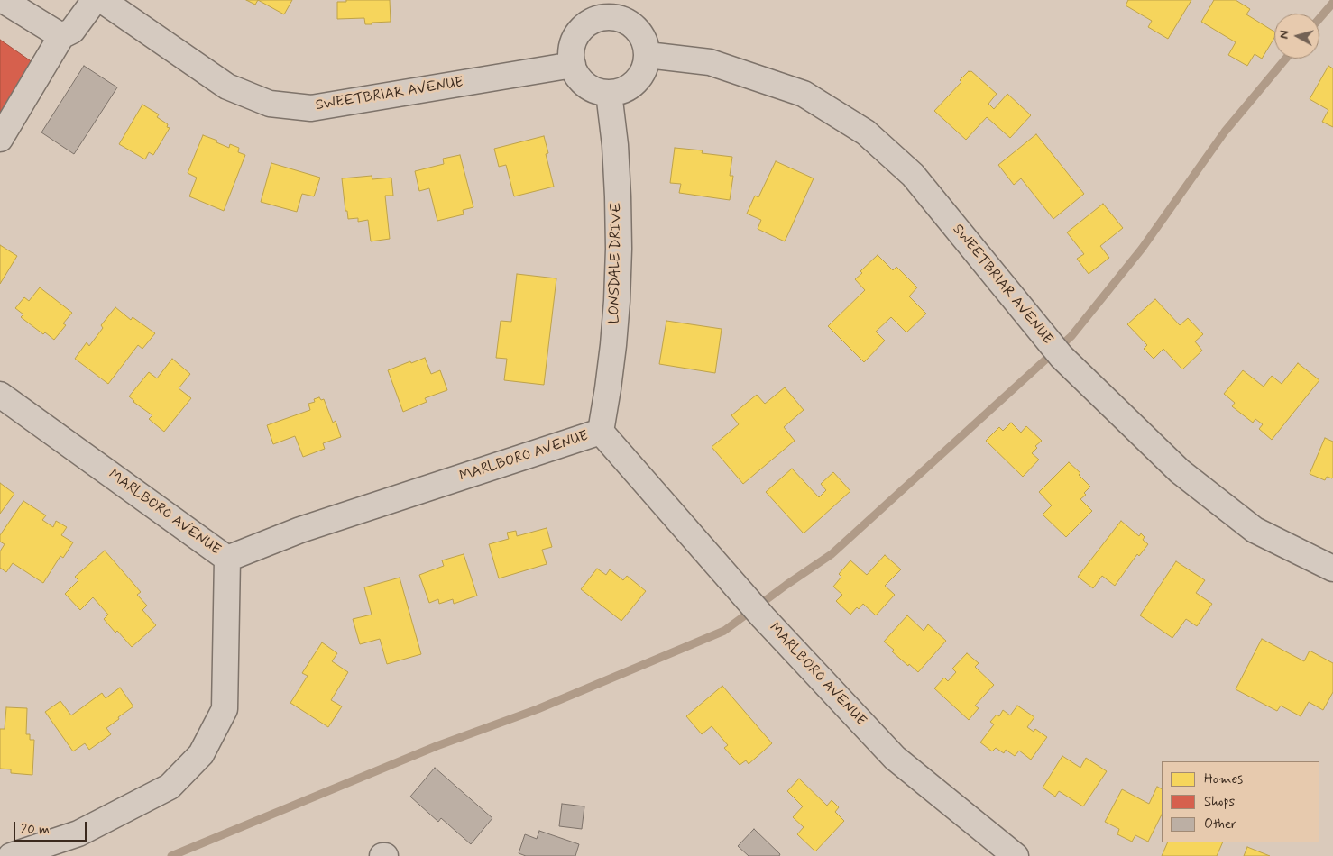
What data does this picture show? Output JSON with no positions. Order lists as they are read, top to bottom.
{
  "streets": {
    "street": ["SWEETBRIAR AVENUE", "LONSDALE DRIVE", "MARLBORO AVENUE"]
  },
  "crossings": [
    ["SWEETBRIAR AVENUE", "LONSDALE DRIVE"],
    ["LONSDALE DRIVE", "MARLBORO AVENUE"]
  ],
  "legend": ["Homes", "Shops", "Other"],
  "scale_bar": "20 m",
  "north": "left"
}
